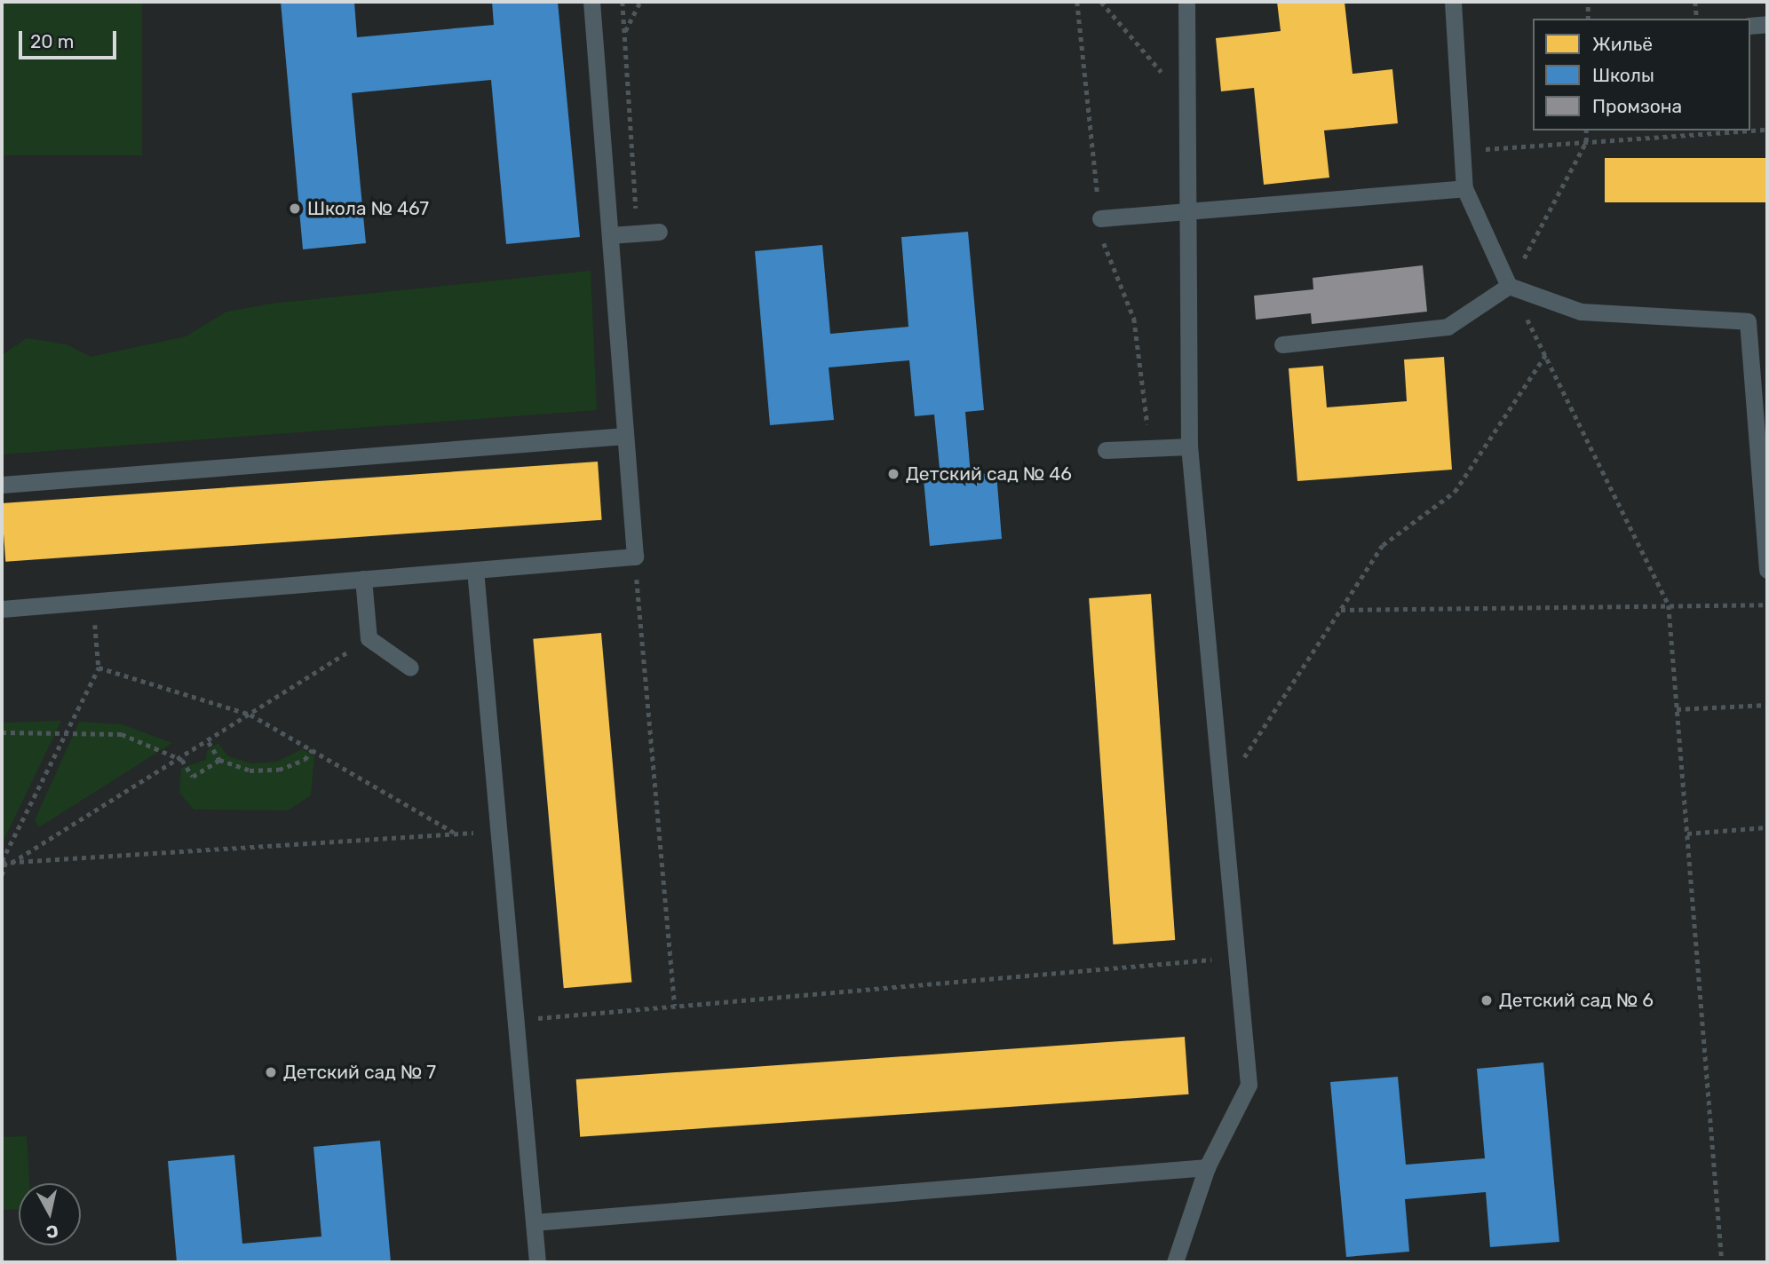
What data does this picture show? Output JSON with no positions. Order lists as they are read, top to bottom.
{
  "places": [
    "Школа № 467",
    "Детский сад № 46",
    "Детский сад № 6",
    "Детский сад № 7"
  ],
  "legend": ["Жильё", "Школы", "Промзона"],
  "scale_bar": "20 m",
  "north": "bottom"
}
